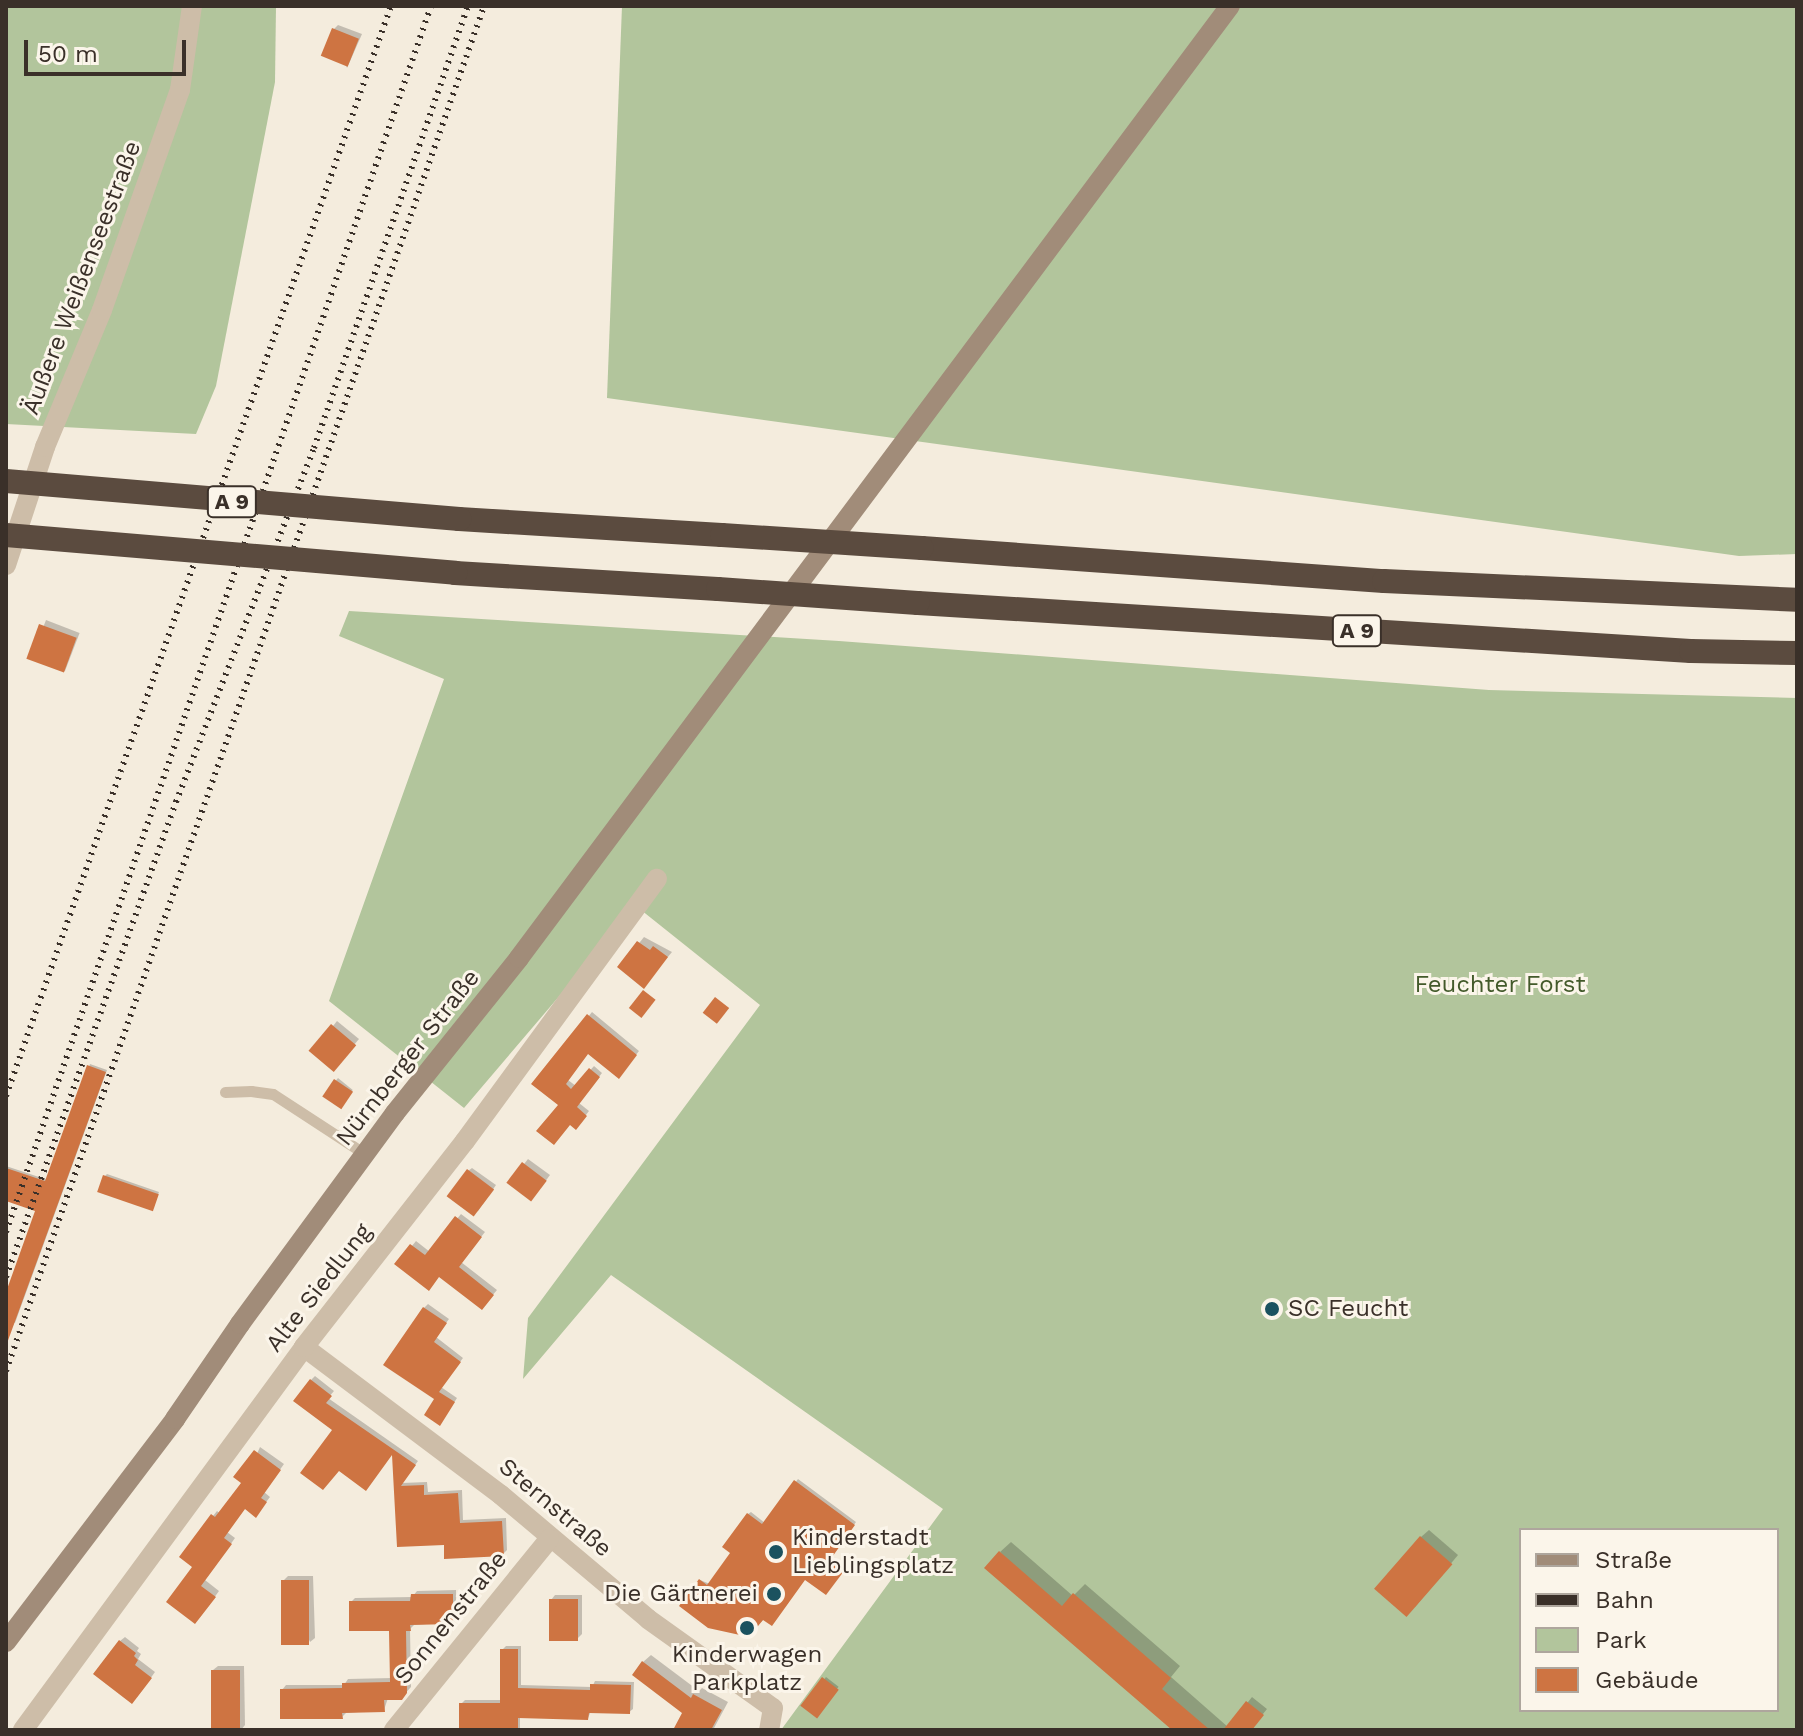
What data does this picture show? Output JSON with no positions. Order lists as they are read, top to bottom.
{
  "streets": {
    "highway": ["A 9"],
    "main road": ["Nürnberger Straße"],
    "street": [
      "Äußere Weißenseestraße",
      "Alte Siedlung",
      "Sternstraße",
      "Sonnenstraße"
    ]
  },
  "crossings": [
    ["Alte Siedlung", "Sternstraße"],
    ["Sternstraße", "Sonnenstraße"]
  ],
  "parks": ["Feuchter Forst"],
  "places": [
    "SC Feucht",
    "Kinderstadt Lieblingsplatz",
    "Die Gärtnerei",
    "Kinderwagen Parkplatz"
  ],
  "legend": [
    "Straße",
    "Bahn",
    "Park",
    "Gebäude"
  ],
  "scale_bar": "50 m"
}
